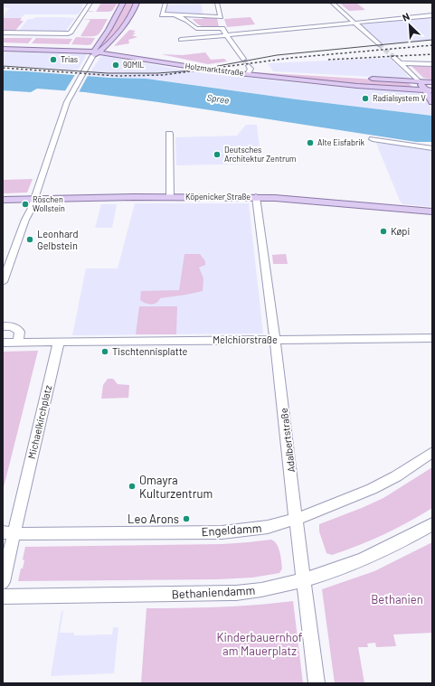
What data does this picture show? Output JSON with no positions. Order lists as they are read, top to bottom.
{
  "streets": {
    "main road": ["Holzmarktstraße", "Köpenicker Straße"],
    "street": [
      "Melchiorstraße",
      "Michaelkirchplatz",
      "Adalbertstraße",
      "Engeldamm",
      "Bethaniendamm"
    ]
  },
  "crossings": [
    ["Köpenicker Straße", "Adalbertstraße"],
    ["Melchiorstraße", "Michaelkirchplatz"],
    ["Melchiorstraße", "Adalbertstraße"],
    ["Michaelkirchplatz", "Engeldamm"],
    ["Adalbertstraße", "Engeldamm"],
    ["Adalbertstraße", "Bethaniendamm"]
  ],
  "water": ["Spree"],
  "parks": ["Bethanien", "Kinderbauernhof am Mauerplatz"],
  "places": [
    "Trias",
    "90MIL",
    "Radialsystem V",
    "Alte Eisfabrik",
    "Deutsches Architektur Zentrum",
    "Röschen Wollstein",
    "Køpi",
    "Leonhard Gelbstein",
    "Tischtennisplatte",
    "Omayra Kulturzentrum",
    "Leo Arons"
  ],
  "north": "top left"
}
